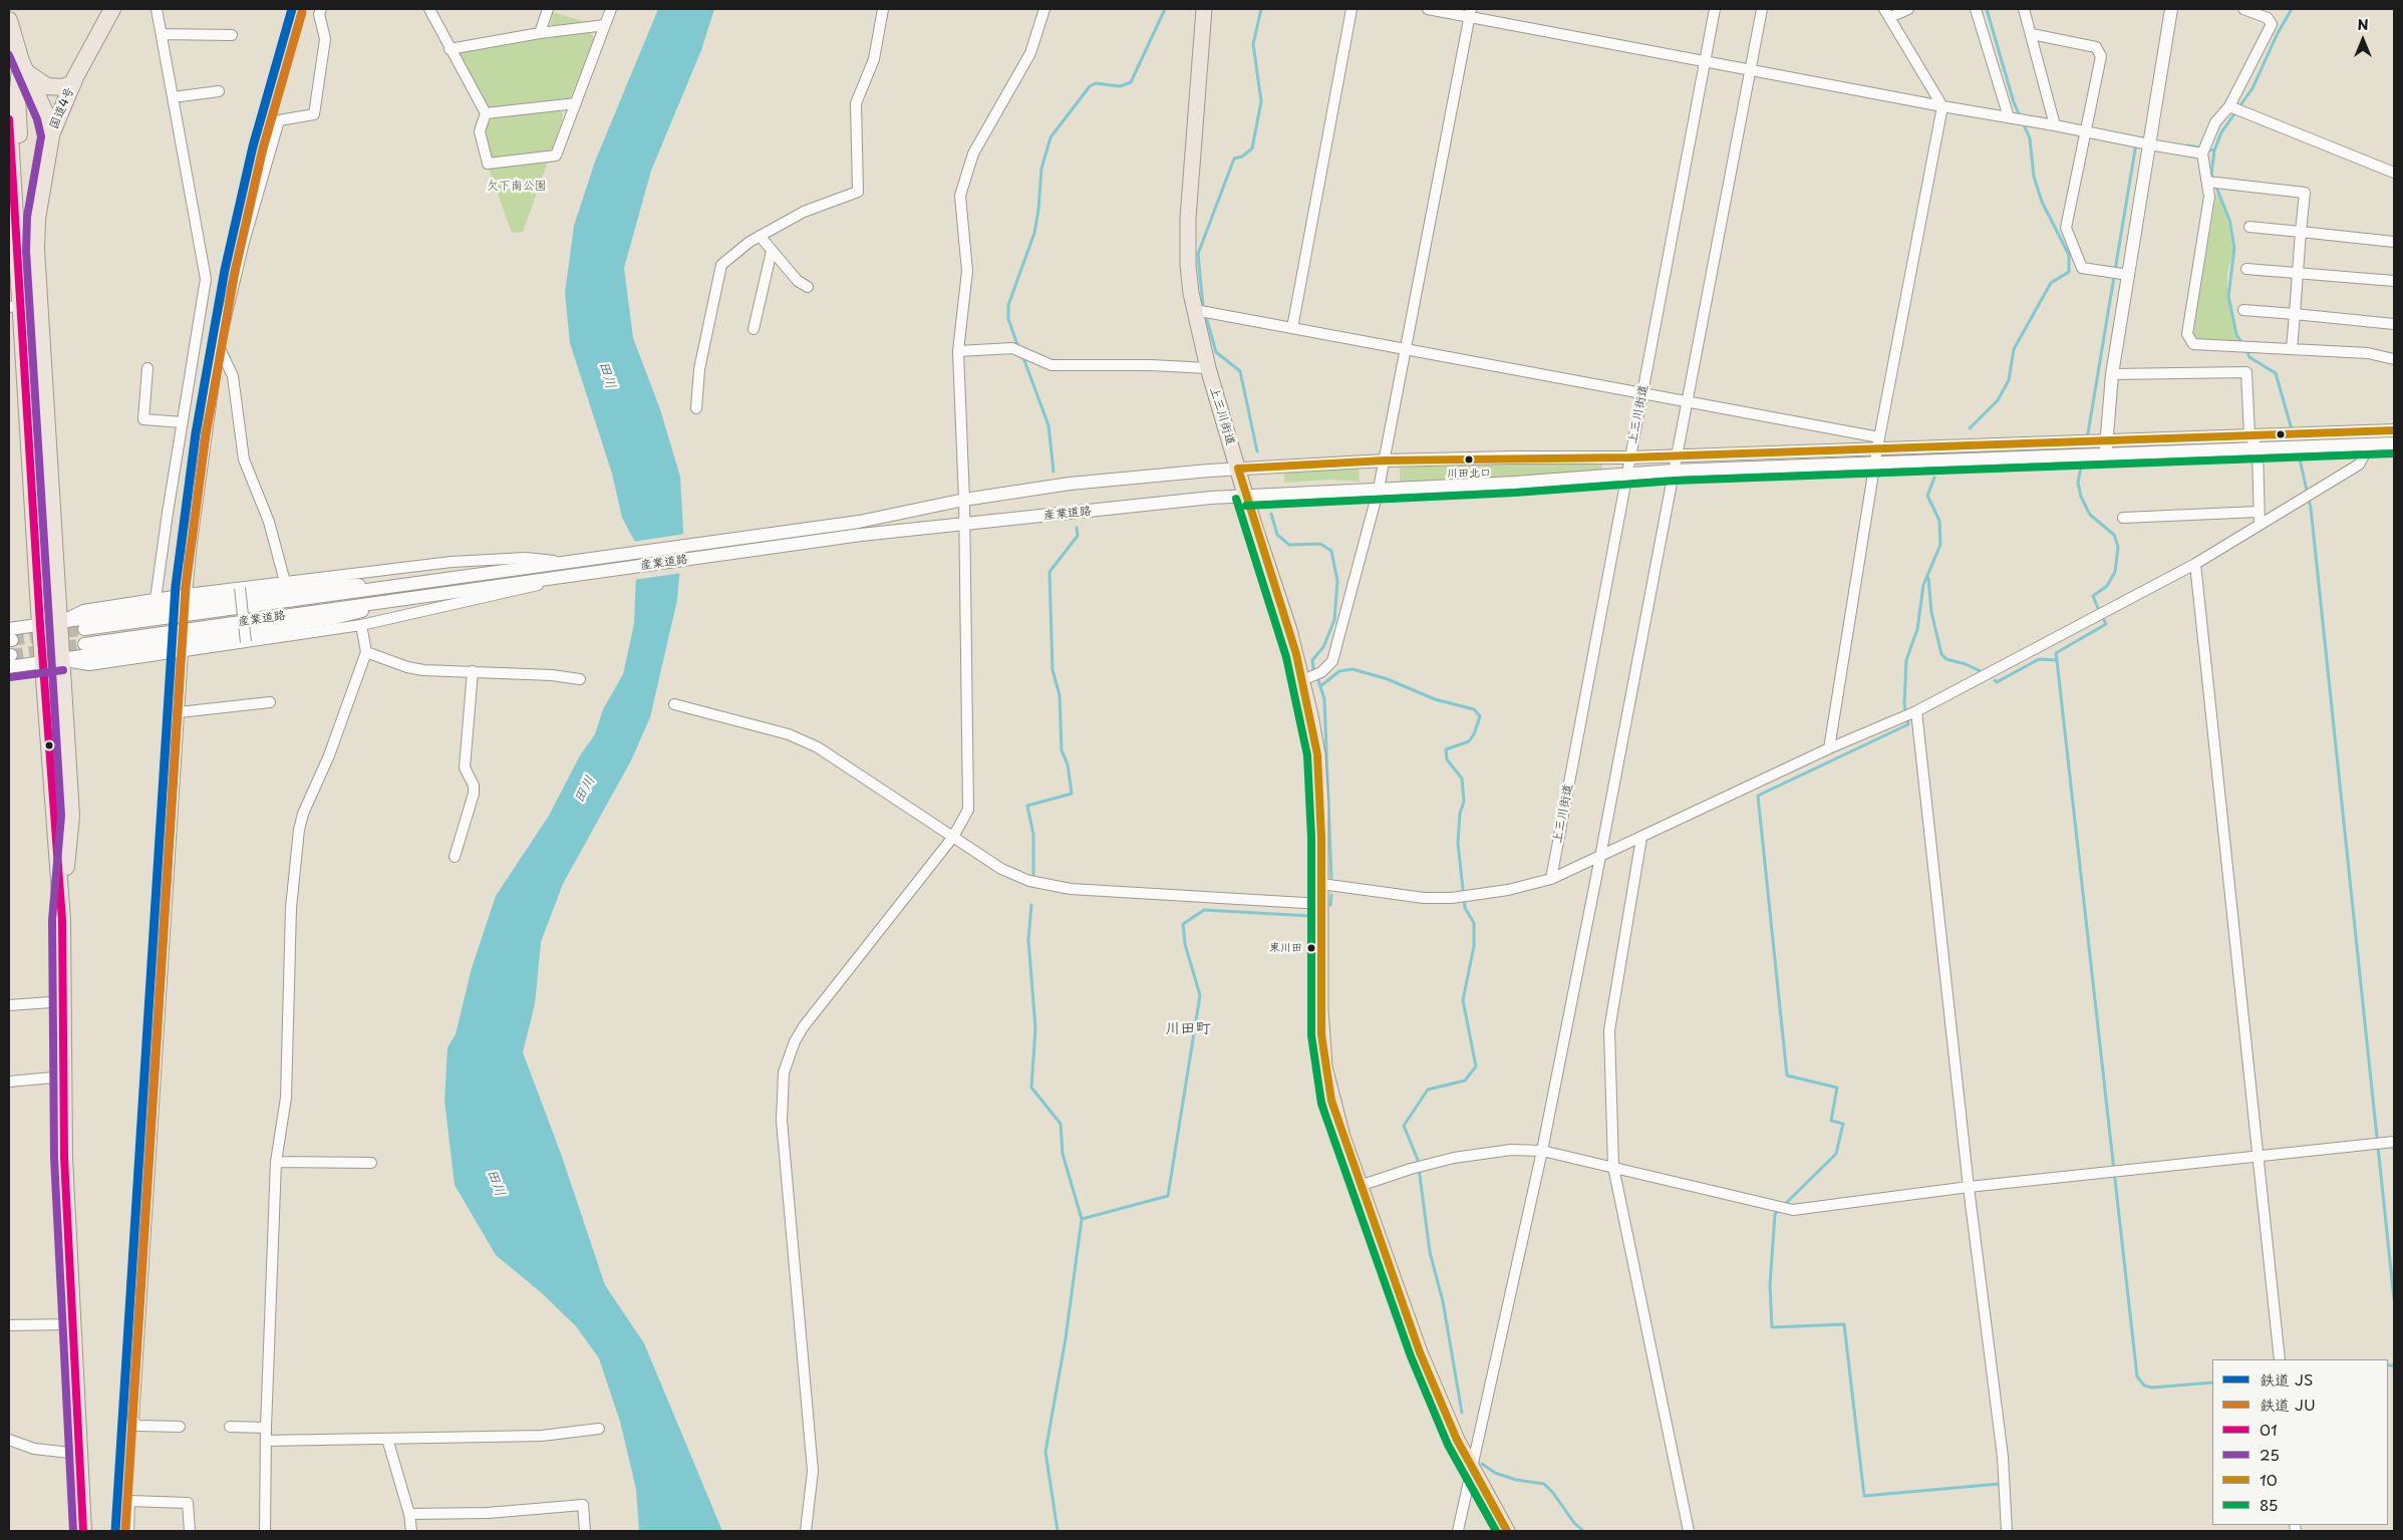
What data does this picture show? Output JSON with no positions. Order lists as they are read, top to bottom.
{
  "streets": {
    "highway": ["国道4号"],
    "main road": ["上三川街道"],
    "street": ["産業道路"]
  },
  "crossings": [
    ["上三川街道", "産業道路"]
  ],
  "districts": ["川田町"],
  "water": ["田川"],
  "parks": ["欠下南公園"],
  "places": ["川田北口", "東川田"],
  "lines": [
    "rail line JS",
    "rail line JU",
    "transit line 25",
    "transit line 01",
    "transit line 10",
    "transit line 85"
  ],
  "legend": [
    "鉄道 JS",
    "鉄道 JU",
    "01",
    "25",
    "10",
    "85"
  ],
  "north": "top"
}
